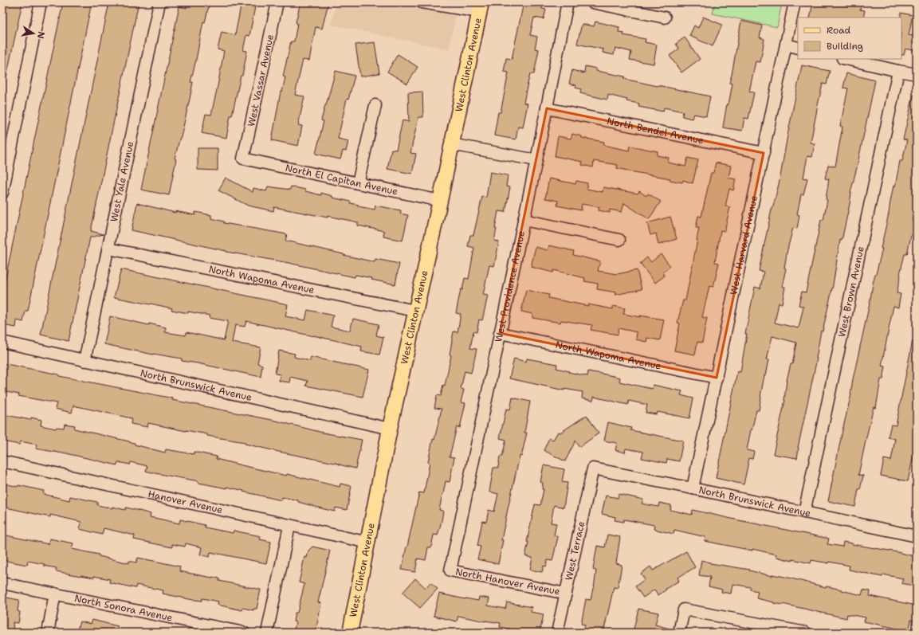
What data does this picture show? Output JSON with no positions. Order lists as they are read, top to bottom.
{
  "streets": {
    "main road": ["West Clinton Avenue"],
    "street": [
      "West Vassar Avenue",
      "North Bendel Avenue",
      "North El Capitan Avenue",
      "West Yale Avenue",
      "West Harvard Avenue",
      "North Wapoma Avenue",
      "West Providence Avenue",
      "West Brown Avenue",
      "North Brunswick Avenue",
      "Hanover Avenue",
      "West Terrace",
      "North Hanover Avenue",
      "North Sonora Avenue"
    ]
  },
  "crossings": [
    ["West Clinton Avenue", "North El Capitan Avenue"],
    ["West Clinton Avenue", "North Wapoma Avenue"],
    ["West Clinton Avenue", "North Brunswick Avenue"],
    ["West Clinton Avenue", "Hanover Avenue"],
    ["West Vassar Avenue", "North El Capitan Avenue"],
    ["North Bendel Avenue", "West Harvard Avenue"],
    ["North Bendel Avenue", "West Providence Avenue"],
    ["West Yale Avenue", "North Wapoma Avenue"],
    ["West Yale Avenue", "North Brunswick Avenue"],
    ["West Harvard Avenue", "North Wapoma Avenue"],
    ["West Harvard Avenue", "North Brunswick Avenue"],
    ["North Wapoma Avenue", "West Providence Avenue"],
    ["West Providence Avenue", "North Hanover Avenue"],
    ["West Brown Avenue", "North Brunswick Avenue"],
    ["North Brunswick Avenue", "West Terrace"],
    ["West Terrace", "North Hanover Avenue"]
  ],
  "legend": ["Road", "Building"],
  "north": "right"
}
